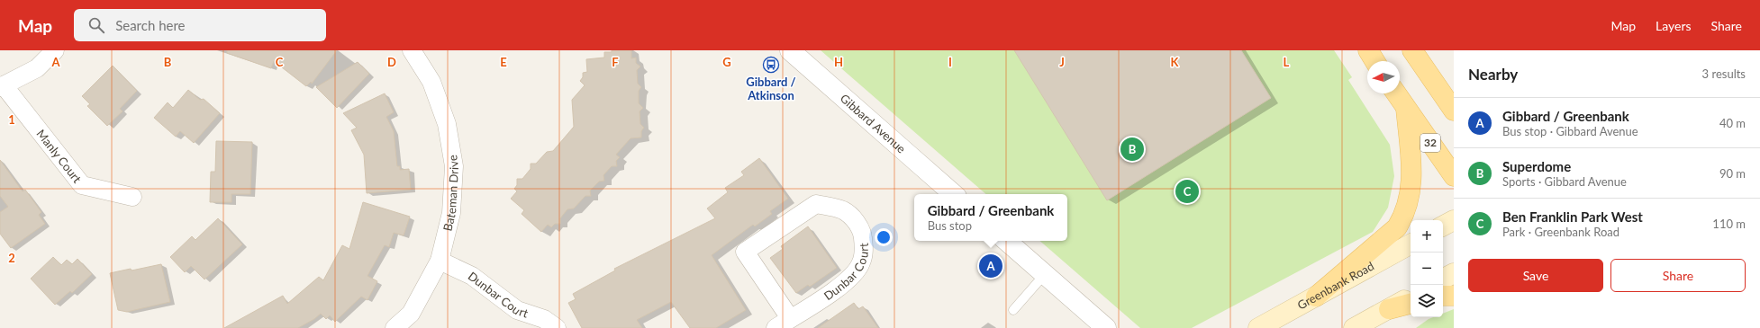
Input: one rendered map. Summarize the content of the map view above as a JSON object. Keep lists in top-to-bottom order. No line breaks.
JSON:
{"streets":{"main road":["32","Greenbank Road"],"street":["Gibbard Avenue","Manly Court","Bateman Drive","Dunbar Court"]},"crossings":[["Bateman Drive","Dunbar Court"]],"places":{"bus stop":["Gibbard / Atkinson"]},"north":"left","page":{"header":"Map","search":"Search here","nav":["Map","Layers","Share"],"heading":["Nearby","3 results"],"list":[{"mark":"A","name":"Gibbard / Greenbank","note":"Bus stop · Gibbard Avenue","value":"40 m"},{"mark":"B","name":"Superdome","note":"Sports · Gibbard Avenue","value":"90 m"},{"mark":"C","name":"Ben Franklin Park West","note":"Park · Greenbank Road","value":"110 m"}],"pins":["B","C","A"],"popup":["Gibbard / Greenbank","Bus stop"],"map_buttons":["+","−"],"buttons":["Save","Share"]},"grid":{"columns":["A","B","C","D","E","F","G","H","I","J","K","L"],"rows":["1","2"]}}
